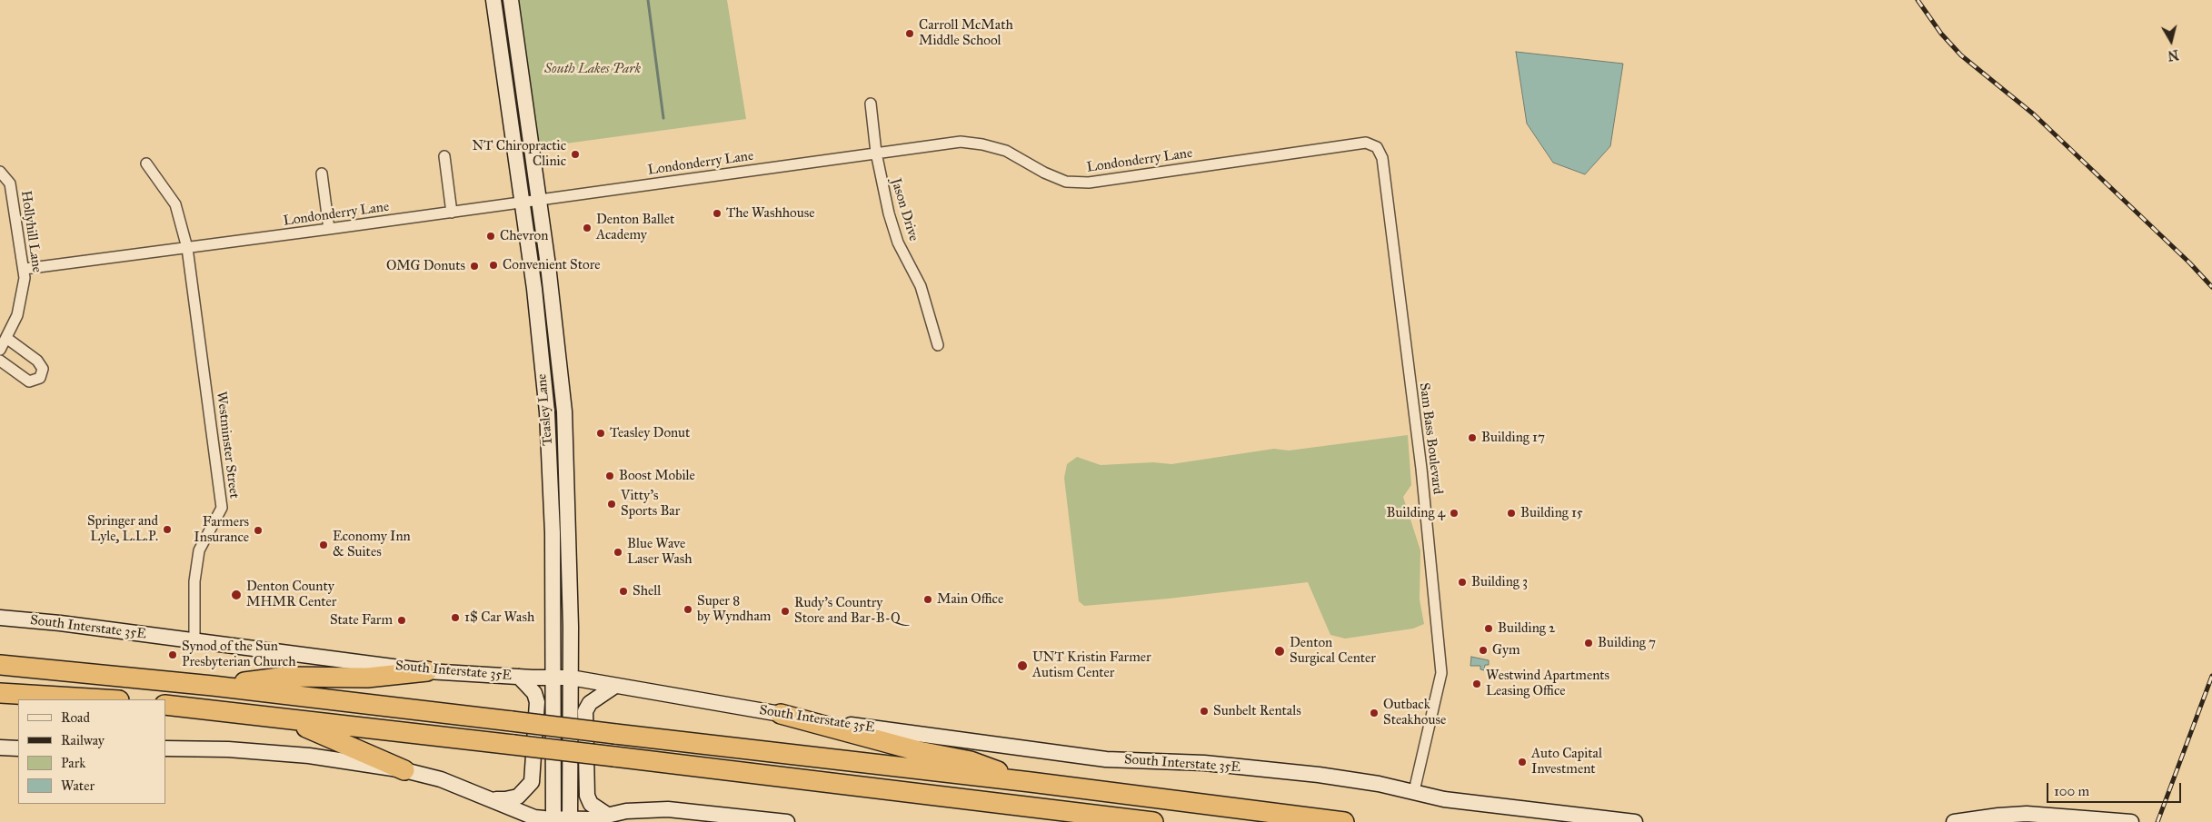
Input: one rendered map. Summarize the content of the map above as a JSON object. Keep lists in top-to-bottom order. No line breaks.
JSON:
{"streets":{"main road":["Teasley Lane","South Interstate 35E"],"street":["Londonderry Lane","Jason Drive","Hollyhill Lane","Sam Bass Boulevard","Westminster Street"]},"crossings":[["Londonderry Lane","Jason Drive"],["Londonderry Lane","Hollyhill Lane"],["Londonderry Lane","Teasley Lane"],["Londonderry Lane","Sam Bass Boulevard"],["Londonderry Lane","Westminster Street"],["Teasley Lane","South Interstate 35E"],["Sam Bass Boulevard","South Interstate 35E"],["Westminster Street","South Interstate 35E"]],"parks":["South Lakes Park"],"places":["Carroll McMath Middle School","NT Chiropractic Clinic","The Washhouse","Denton Ballet Academy","Chevron","Convenient Store","OMG Donuts","Teasley Donut","Building 17","Boost Mobile","Vitty's Sports Bar","Building 4","Building 15","Springer and Lyle, L.L.P.","Farmers Insurance","Economy Inn & Suites","Blue Wave Laser Wash","Building 3","Shell","Denton County MHMR Center","Main Office","Super 8 by Wyndham","Rudy's Country Store and Bar-B-Q","1$ Car Wash","State Farm","Building 2","Building 7","Gym","Denton Surgical Center","Synod of the Sun Presbyterian Church","UNT Kristin Farmer Autism Center","Westwind Apartments Leasing Office","Sunbelt Rentals","Outback Steakhouse","Auto Capital Investment"],"legend":["Road","Railway","Park","Water"],"scale_bar":"100 m","north":"bottom"}
